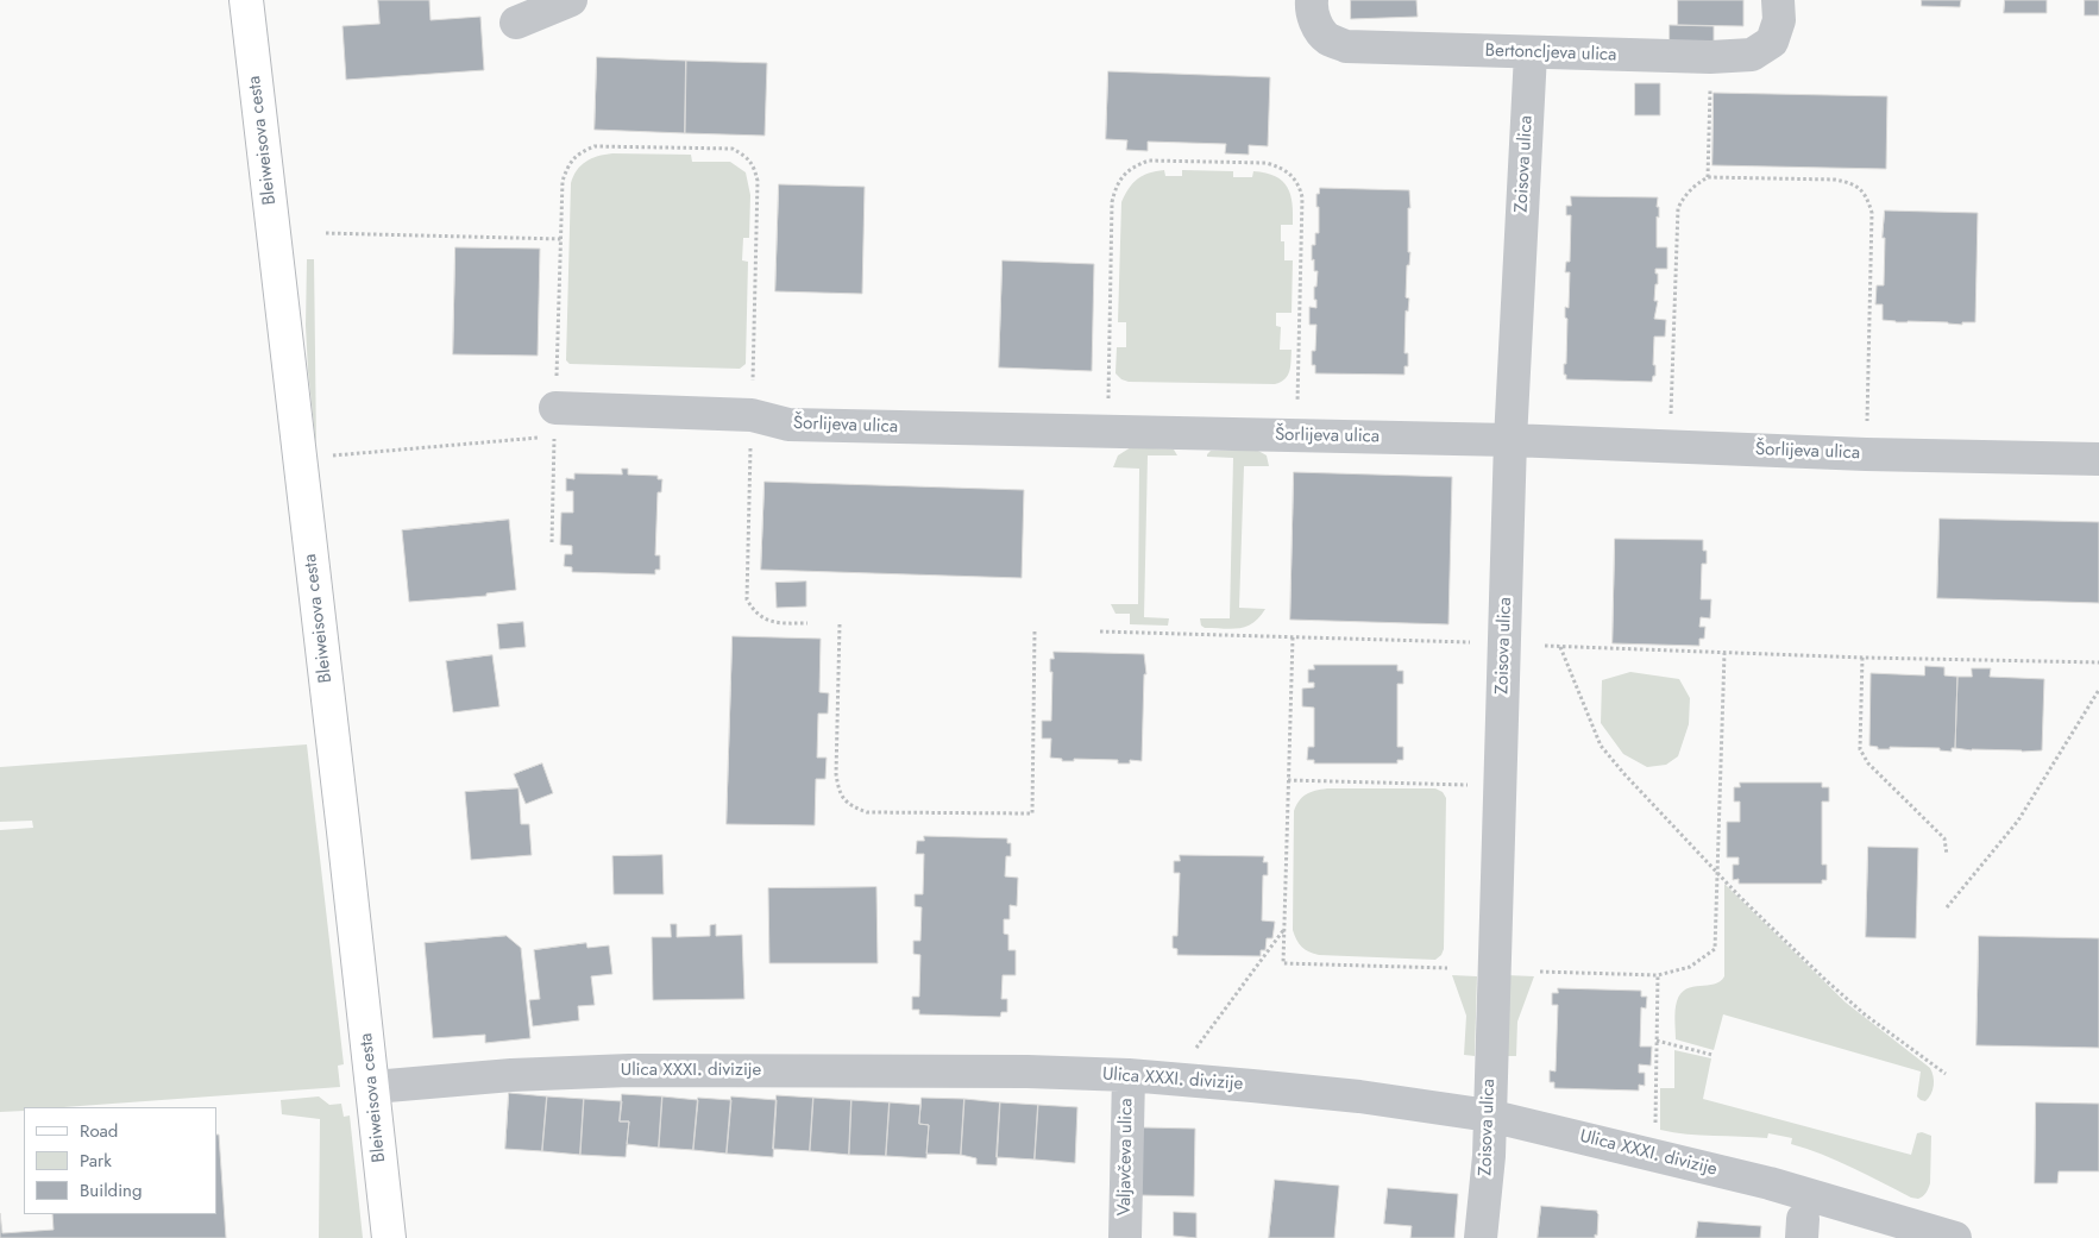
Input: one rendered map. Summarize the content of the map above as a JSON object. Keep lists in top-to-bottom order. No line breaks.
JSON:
{"streets":{"main road":["Bleiweisova cesta"],"street":["Bertoncljeva ulica","Zoisova ulica","Šorlijeva ulica","Ulica XXXI. divizije","Valjavčeva ulica"]},"crossings":[["Bertoncljeva ulica","Zoisova ulica"],["Bleiweisova cesta","Ulica XXXI. divizije"],["Zoisova ulica","Šorlijeva ulica"],["Zoisova ulica","Ulica XXXI. divizije"],["Ulica XXXI. divizije","Valjavčeva ulica"]],"legend":["Road","Park","Building"]}
